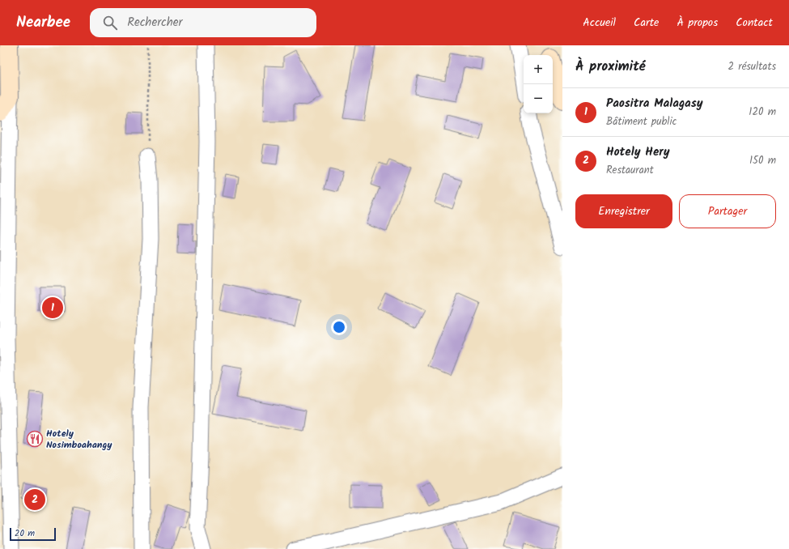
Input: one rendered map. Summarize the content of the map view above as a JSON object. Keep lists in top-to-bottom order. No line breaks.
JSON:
{"places":{"restaurant":["Hotely Nosimboahangy"]},"scale_bar":"20 m","page":{"header":"Nearbee","search":"Rechercher","nav":["Accueil","Carte","À propos","Contact"],"heading":["À proximité","2 résultats"],"map_buttons":["+","−"],"list":[{"mark":"1","name":"Paositra Malagasy","note":"Bâtiment public","value":"120 m"},{"mark":"2","name":"Hotely Hery","note":"Restaurant","value":"150 m"}],"buttons":["Enregistrer","Partager"],"pins":["1","2"],"scale":"20 m"}}
